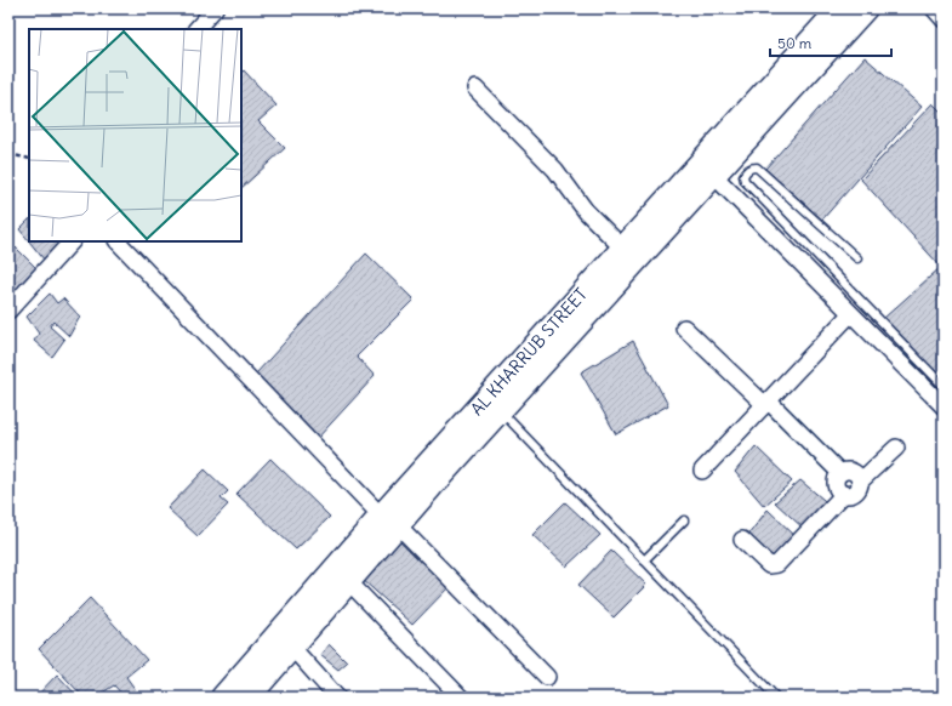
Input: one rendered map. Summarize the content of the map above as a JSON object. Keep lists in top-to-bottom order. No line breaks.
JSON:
{"streets":{"main road":["AL KHARRUB STREET"]},"scale_bar":"50 m"}
